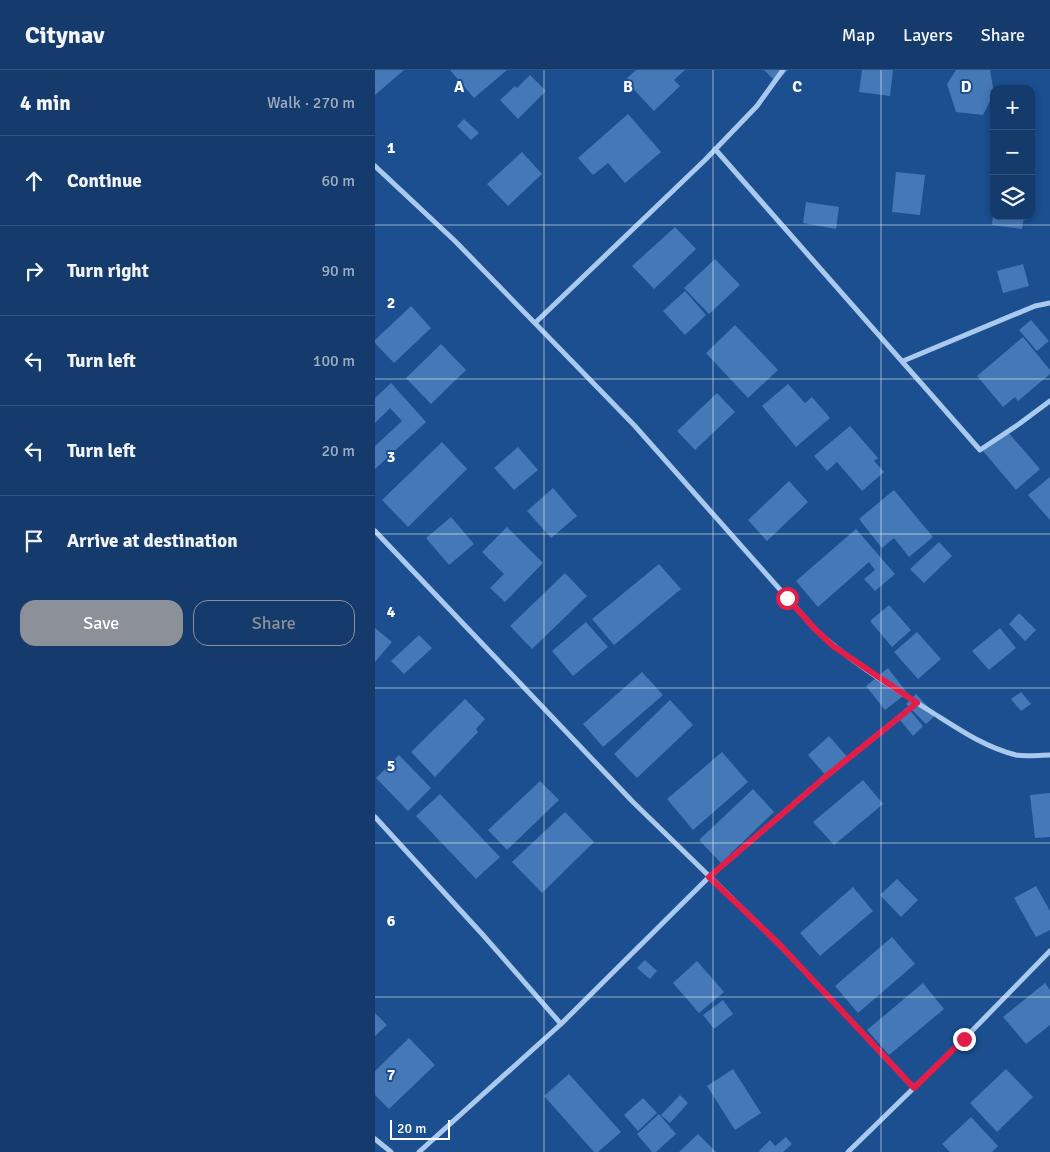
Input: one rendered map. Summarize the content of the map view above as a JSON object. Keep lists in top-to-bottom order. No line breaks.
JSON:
{"scale_bar":"20 m","page":{"header":"Citynav","nav":["Map","Layers","Share"],"heading":["4 min","Walk · 270 m"],"map_buttons":["+","−"],"list":[["Continue","60 m"],["Turn right","90 m"],["Turn left","100 m"],["Turn left","20 m"],"Arrive at destination"],"buttons":["Save","Share"],"scale":"20 m"},"grid":{"columns":["A","B","C","D"],"rows":["1","2","3","4","5","6","7"]}}
